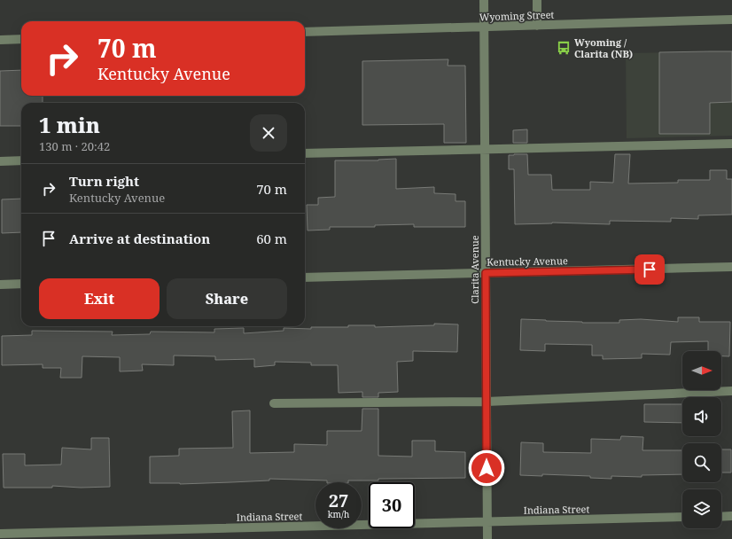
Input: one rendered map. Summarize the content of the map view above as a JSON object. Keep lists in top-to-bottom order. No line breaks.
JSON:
{"streets":{"street":["Wyoming Street","Kentucky Avenue","Clarita Avenue","Indiana Street"]},"crossings":[["Wyoming Street","Clarita Avenue"],["Kentucky Avenue","Clarita Avenue"],["Clarita Avenue","Indiana Street"]],"places":{"bus stop":["Wyoming / Clarita (NB)"]},"north":"right","page":{"turn":["70 m","Kentucky Avenue"],"heading":["1 min","130 m · 20:42"],"list":[{"name":"Turn right","note":"Kentucky Avenue","value":"70 m"},{"name":"Arrive at destination","value":"60 m"}],"buttons":["Exit","Share"],"speed":"27 km/h","limit":"30"}}
